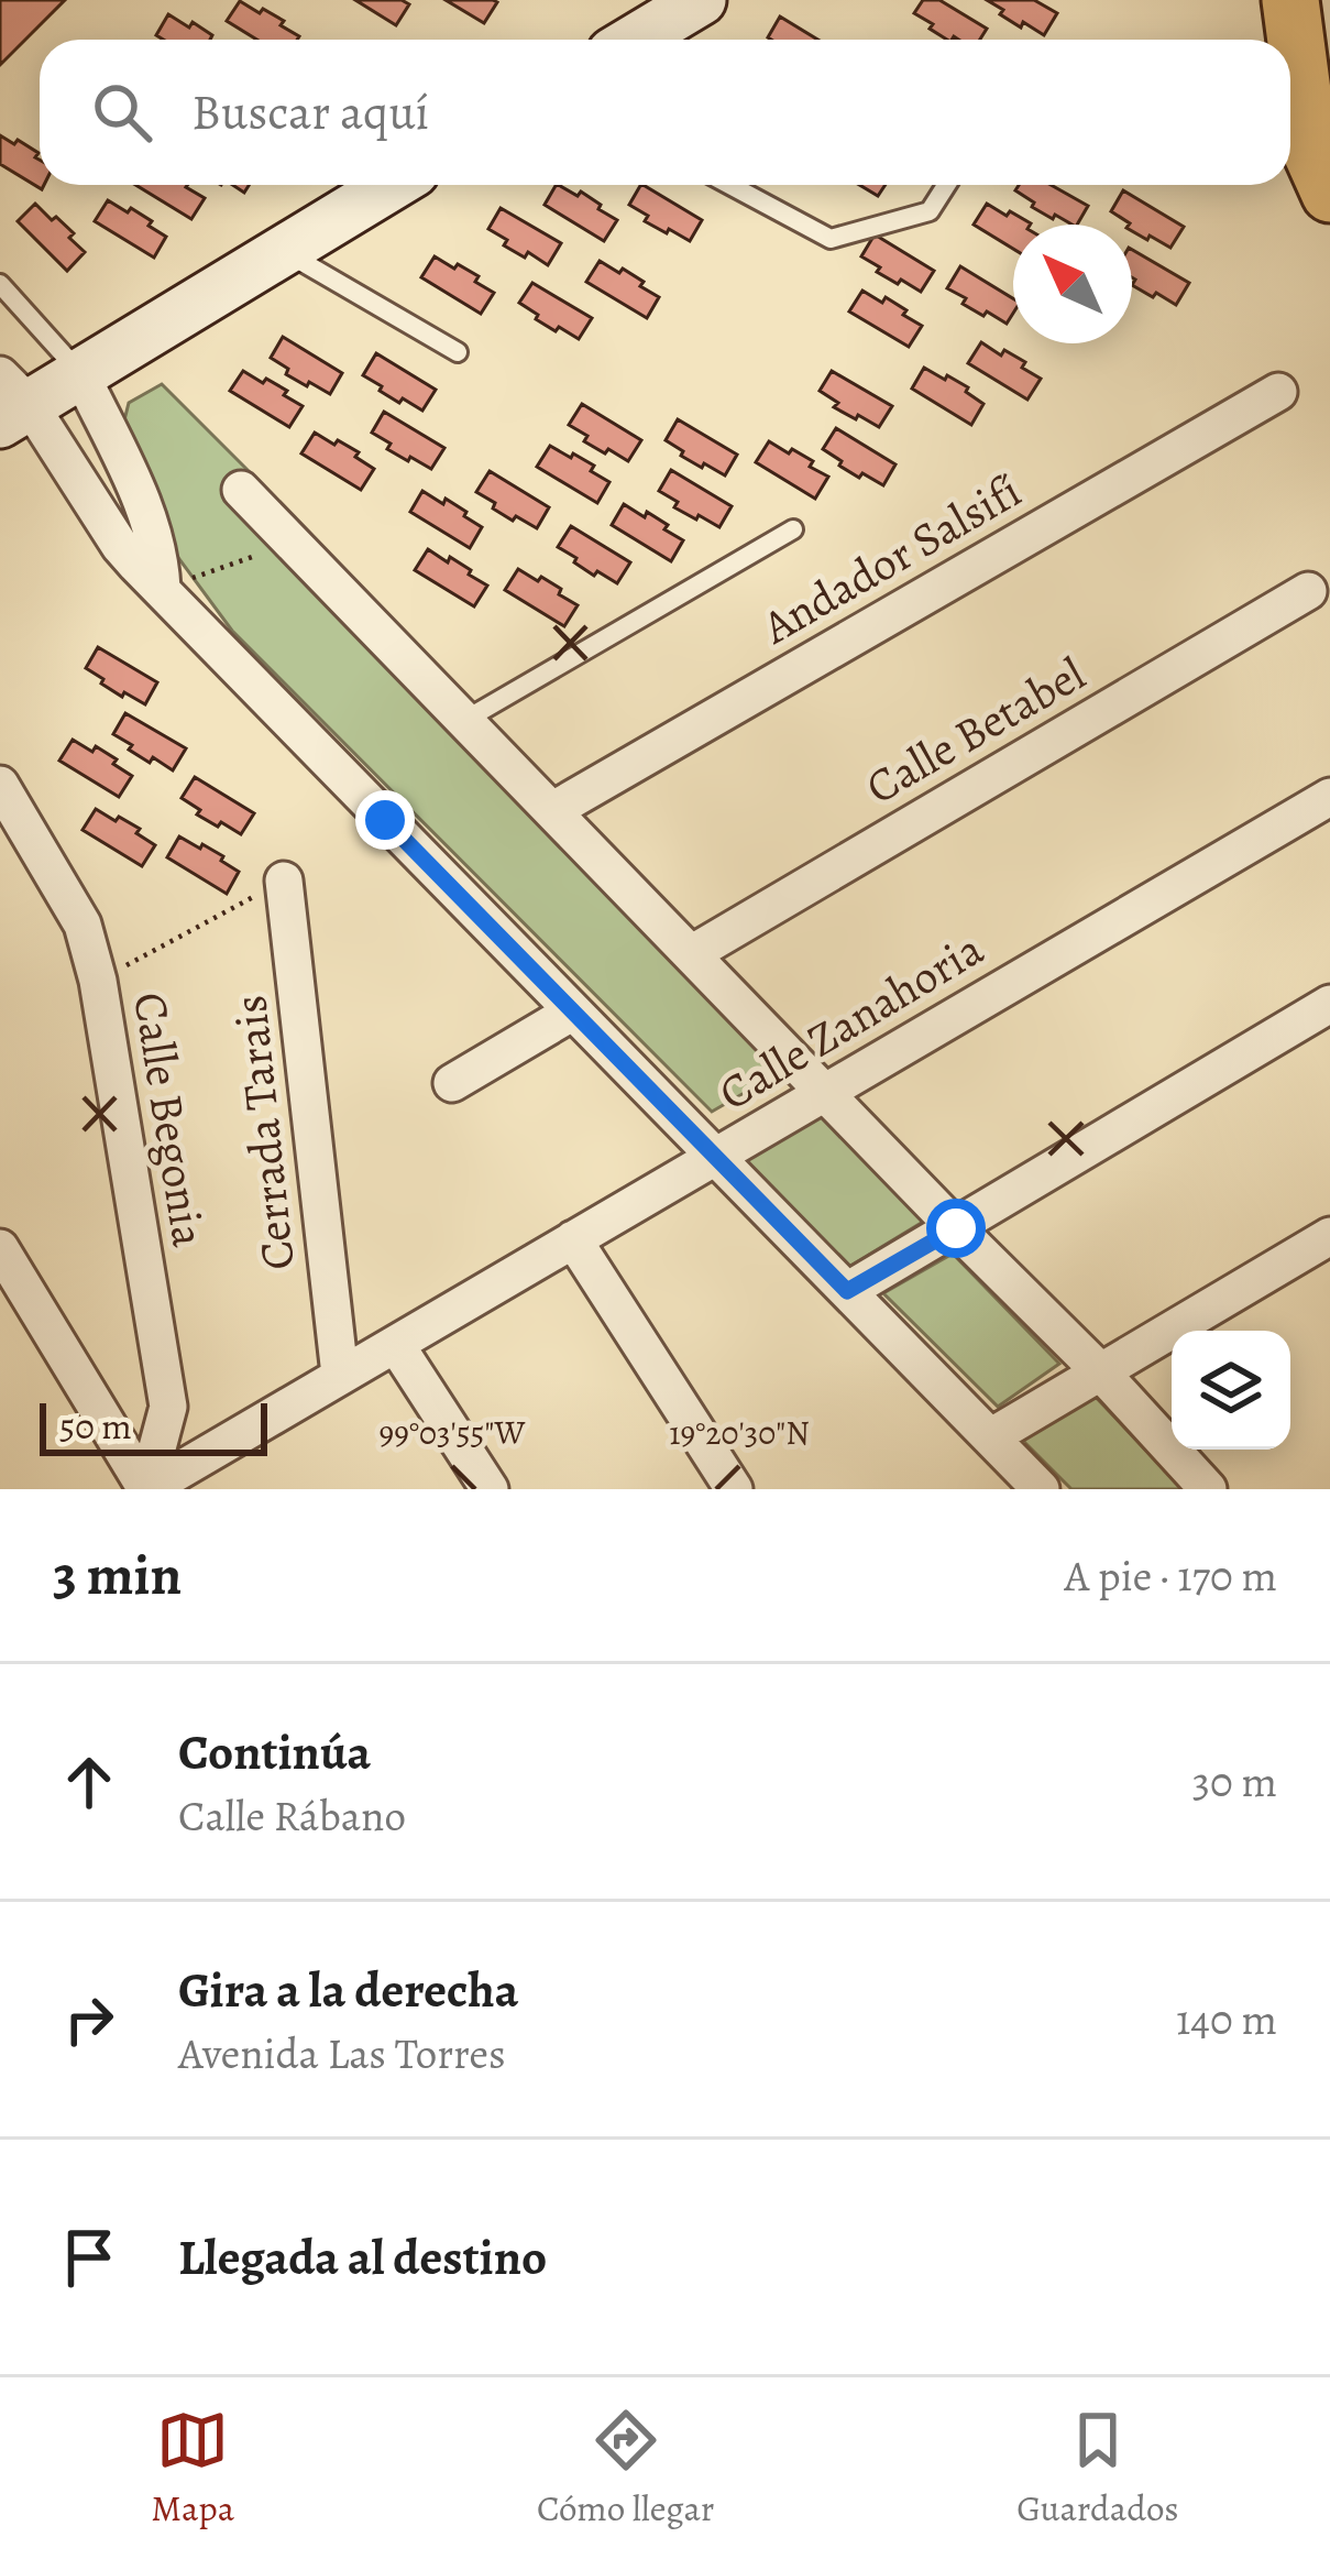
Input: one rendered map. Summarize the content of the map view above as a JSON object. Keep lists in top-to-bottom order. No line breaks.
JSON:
{"streets":{"street":["Andador Salsifí","Calle Betabel","Calle Zanahoria","Calle Begonia","Cerrada Tarais"]},"crossings":[["Calle Zanahoria","Calle Begonia"],["Calle Zanahoria","Cerrada Tarais"]],"scale_bar":"50 m","north":"top left","page":{"search":"Buscar aquí","scale":"50 m","heading":["3 min","A pie · 170 m"],"list":[["Continúa","Calle Rábano","30 m"],["Gira a la derecha","Avenida Las Torres","140 m"],"Llegada al destino"],"nav":["Mapa","Cómo llegar","Guardados"]},"coordinates":["99°03'55\"W","19°20'30\"N"]}
